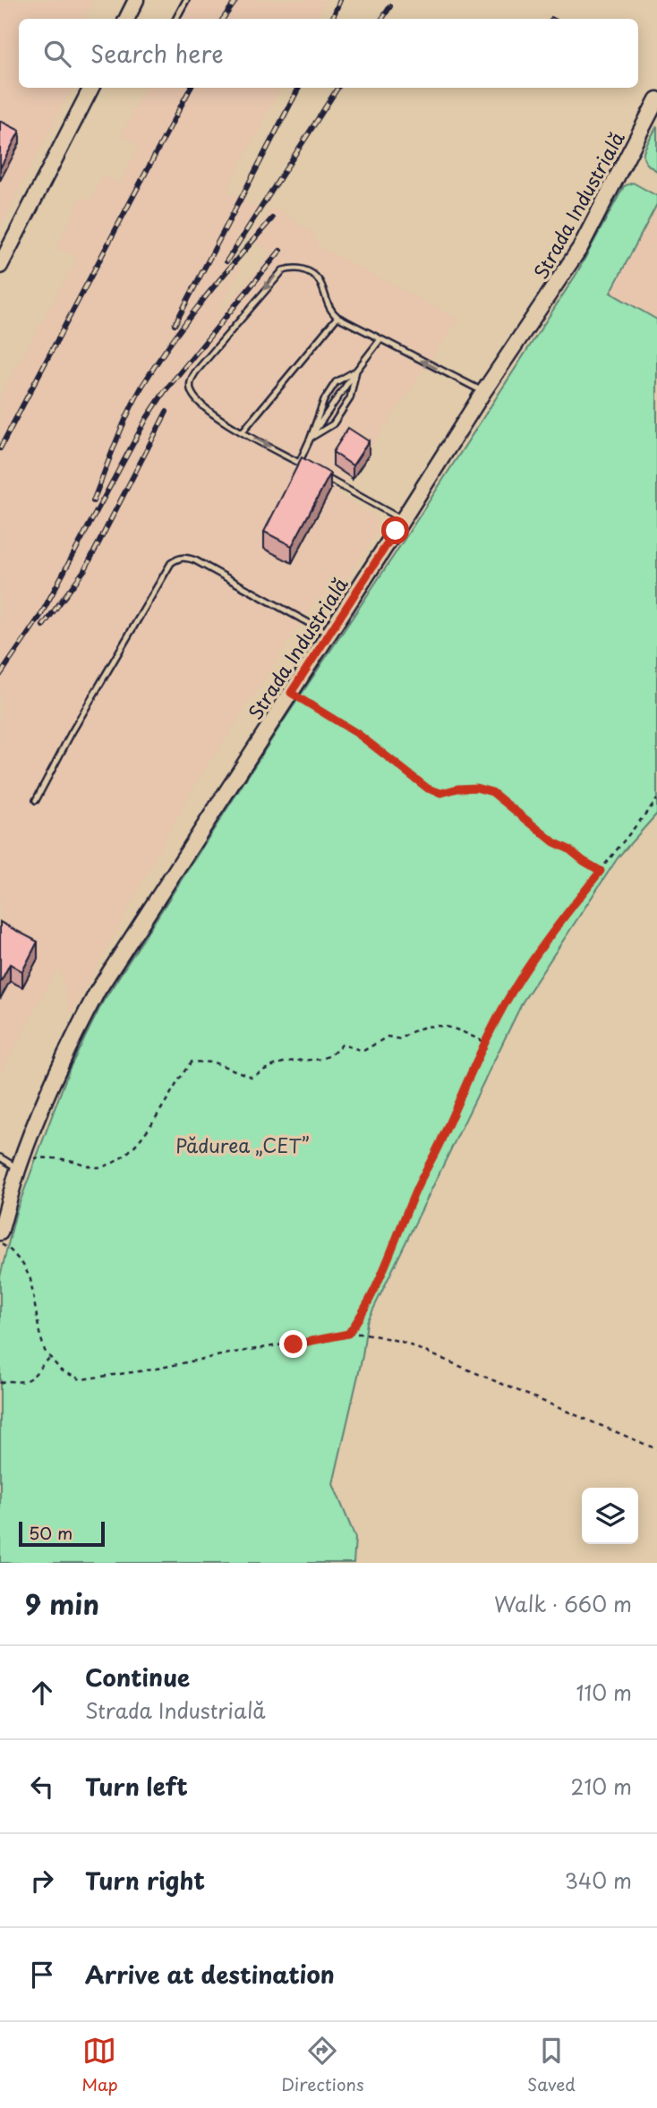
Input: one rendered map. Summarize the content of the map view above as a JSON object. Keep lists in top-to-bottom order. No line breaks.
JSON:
{"streets":{"street":["Strada Industrială"]},"parks":["Pădurea „CET”"],"scale_bar":"50 m","page":{"search":"Search here","scale":"50 m","heading":["9 min","Walk · 660 m"],"list":[["Continue","Strada Industrială","110 m"],["Turn left","210 m"],["Turn right","340 m"],"Arrive at destination"],"nav":["Map","Directions","Saved"]}}
